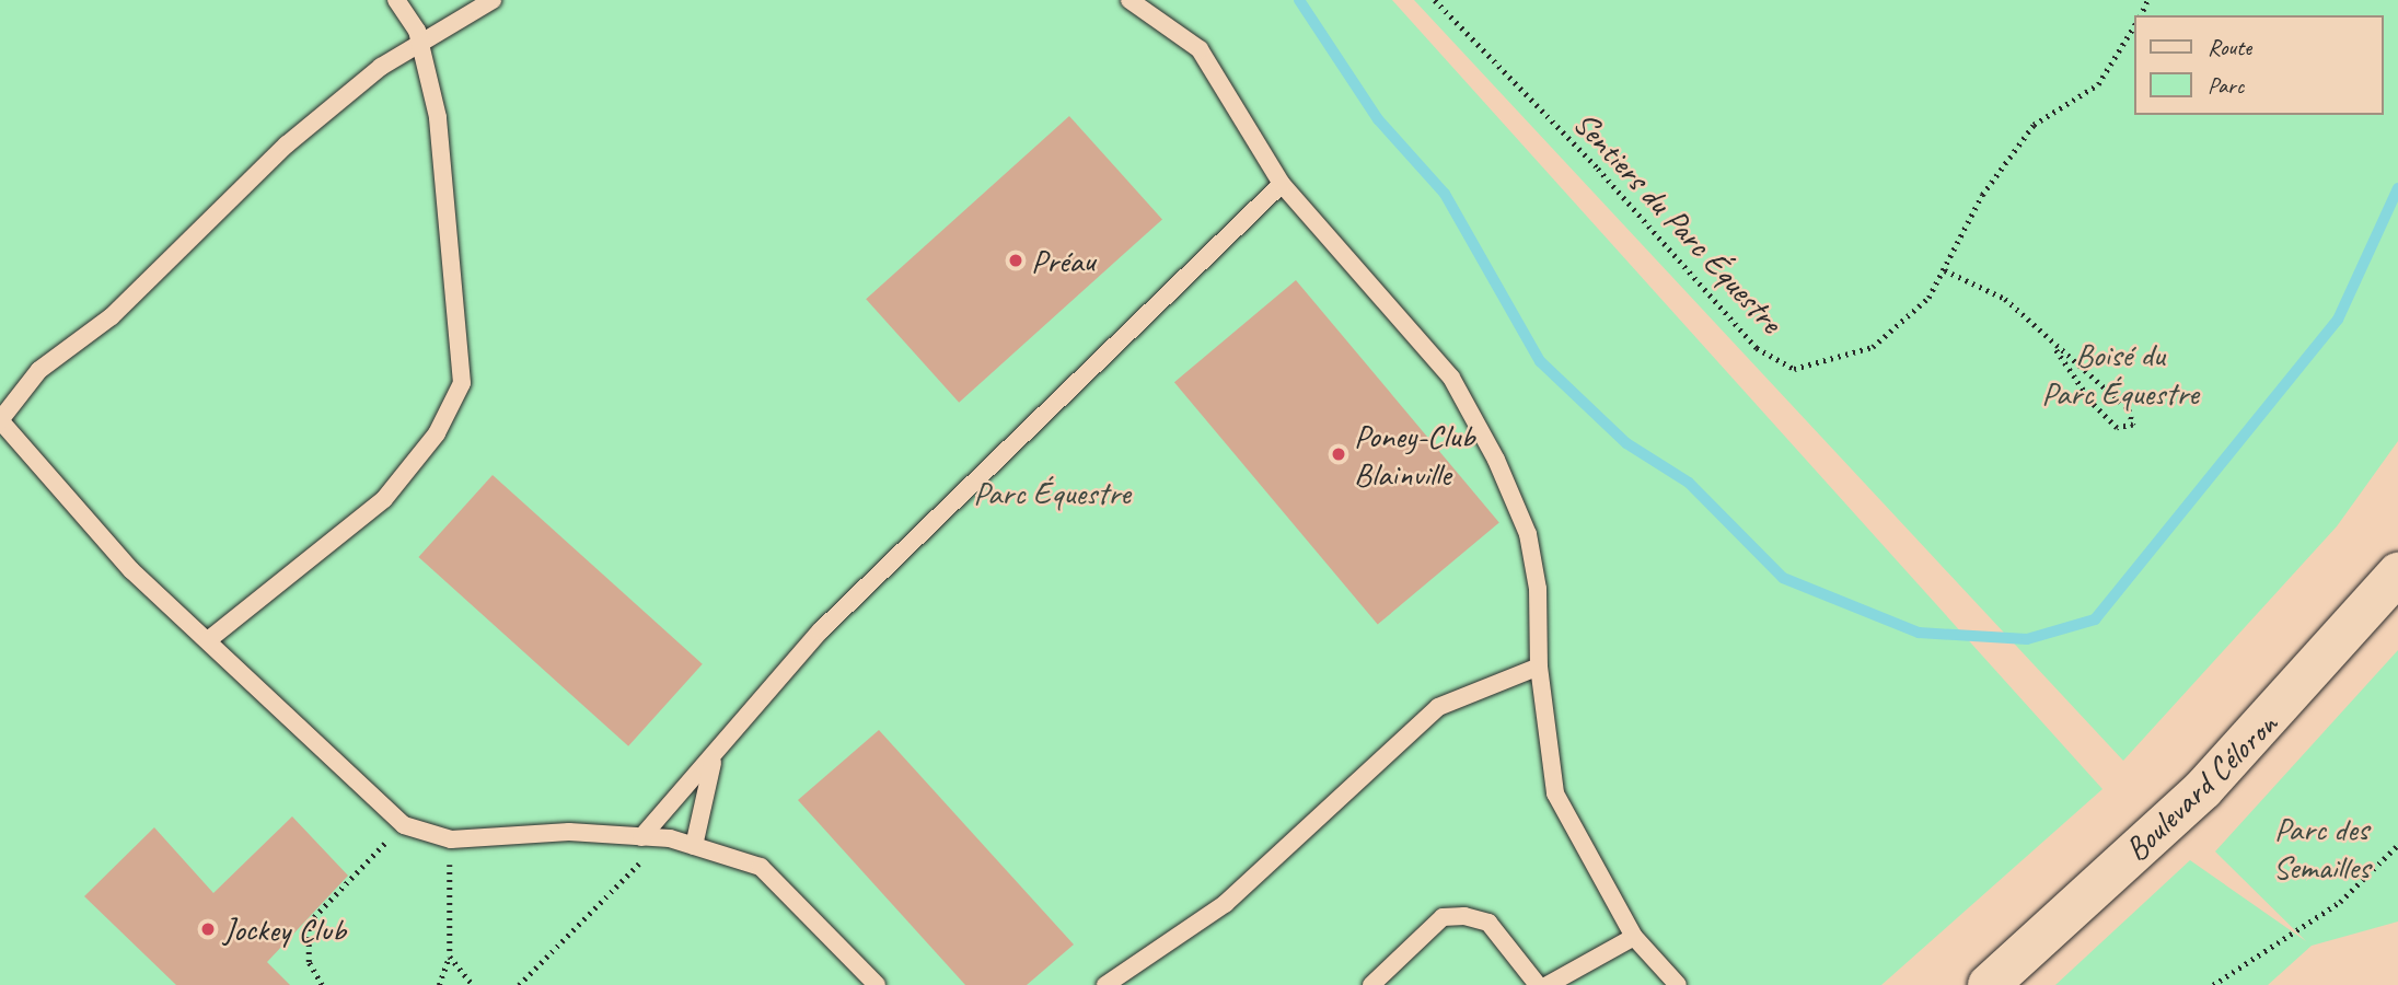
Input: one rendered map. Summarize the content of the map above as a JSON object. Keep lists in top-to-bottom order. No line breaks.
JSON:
{"streets":{"street":["Boulevard Céloron"],"path":["Sentiers du Parc Équestre"]},"parks":["Boisé du Parc Équestre","Parc Équestre","Parc des Semailles"],"places":["Préau","Poney-Club Blainville","Jockey Club"],"legend":["Route","Parc"]}
